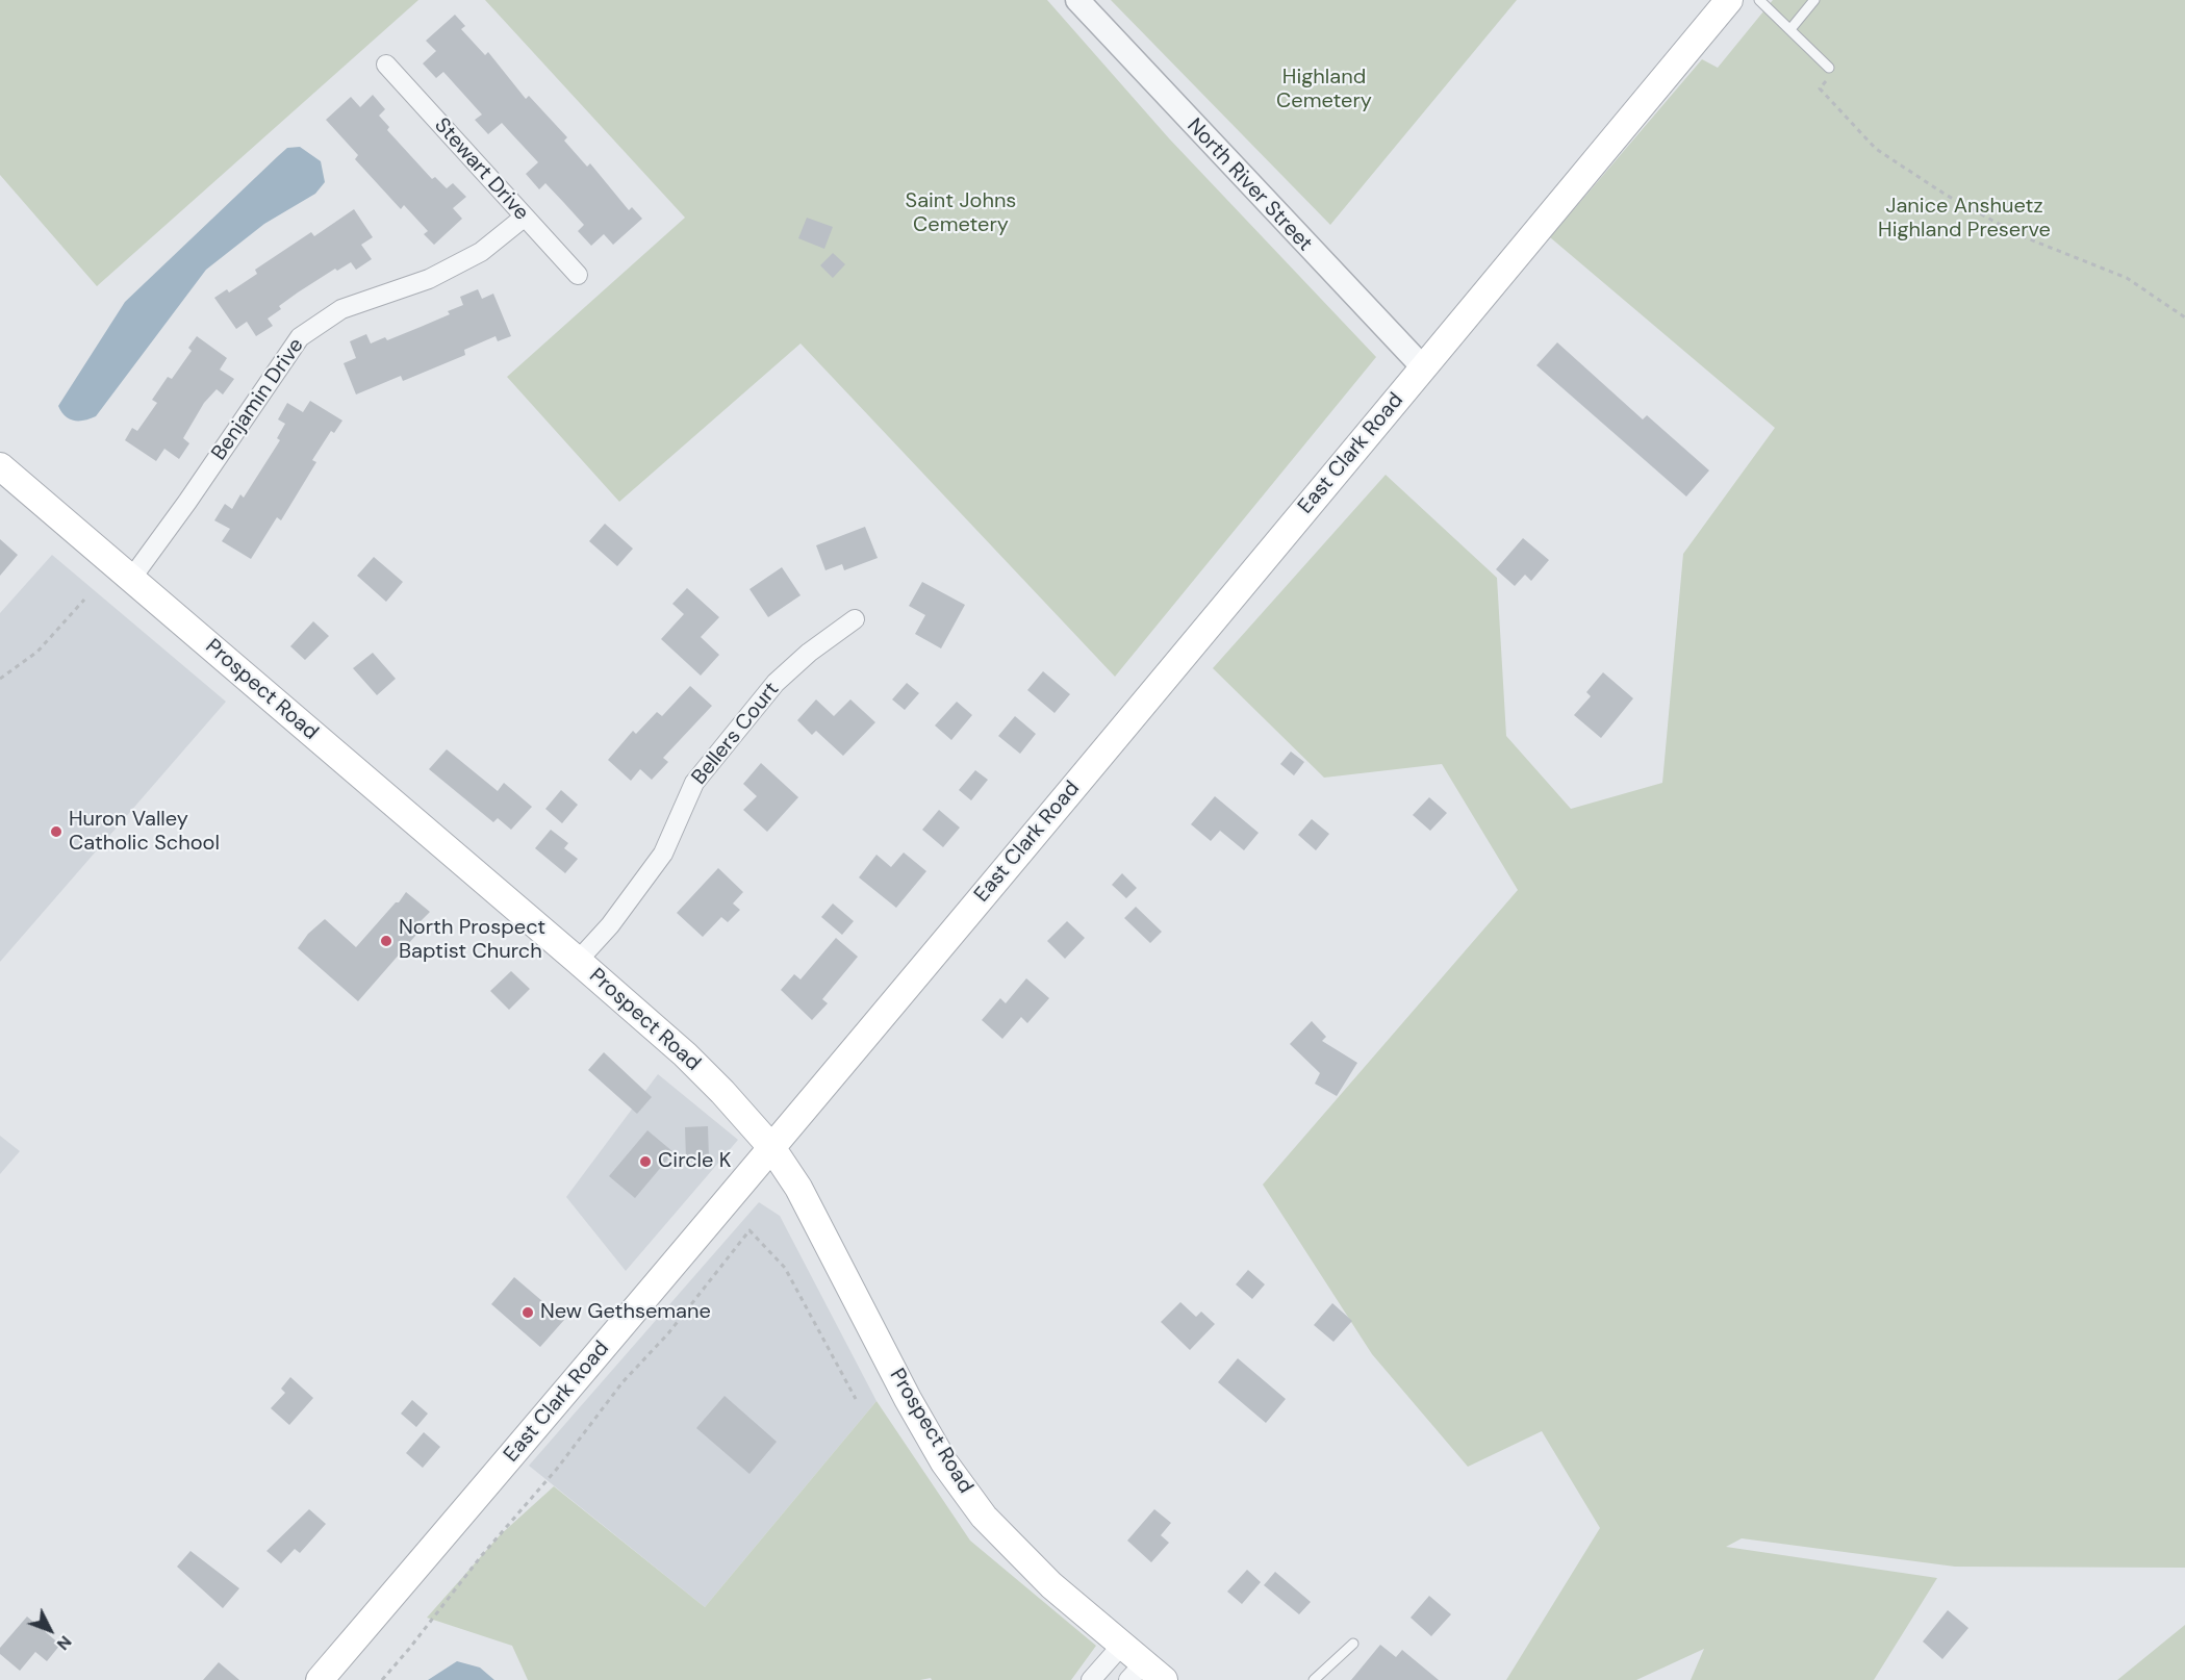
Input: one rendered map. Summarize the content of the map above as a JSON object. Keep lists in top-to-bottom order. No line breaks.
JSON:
{"streets":{"main road":["East Clark Road","Prospect Road"],"street":["Stewart Drive","North River Street","Benjamin Drive","Bellers Court"]},"crossings":[["Stewart Drive","Benjamin Drive"],["North River Street","East Clark Road"],["Benjamin Drive","Prospect Road"],["East Clark Road","Prospect Road"],["Prospect Road","Bellers Court"]],"parks":["Highland Cemetery","Saint Johns Cemetery","Janice Anshuetz Highland Preserve"],"places":["Huron Valley Catholic School","North Prospect Baptist Church","Circle K","New Gethsemane"],"north":"bottom right"}
